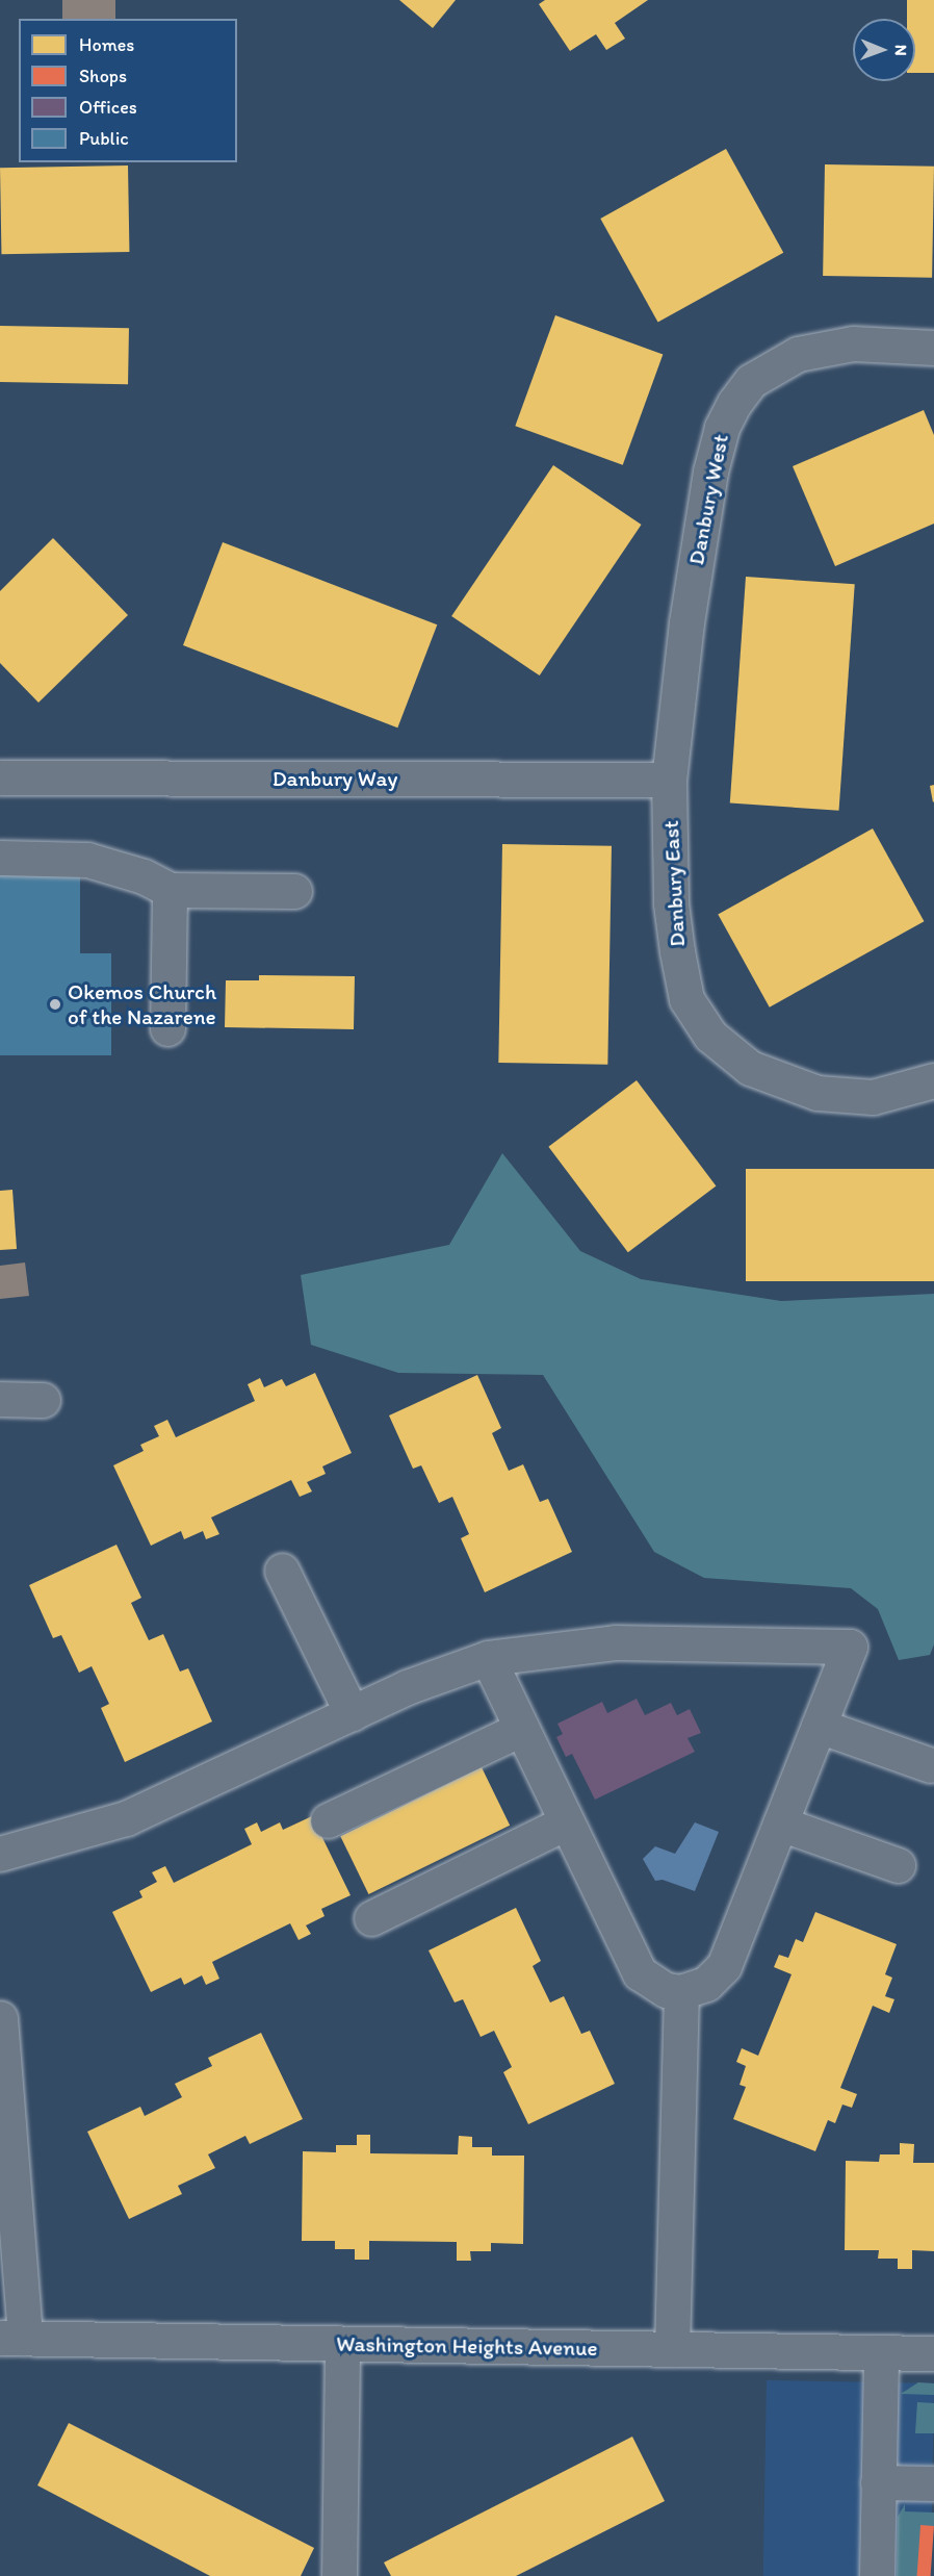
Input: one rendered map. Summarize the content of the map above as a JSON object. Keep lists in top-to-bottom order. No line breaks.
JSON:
{"streets":{"street":["Danbury West","Danbury Way","Danbury East","Washington Heights Avenue"]},"crossings":[["Danbury West","Danbury Way"],["Danbury West","Danbury East"],["Danbury Way","Danbury East"]],"places":["Okemos Church of the Nazarene"],"legend":["Homes","Shops","Offices","Public"],"north":"right"}
